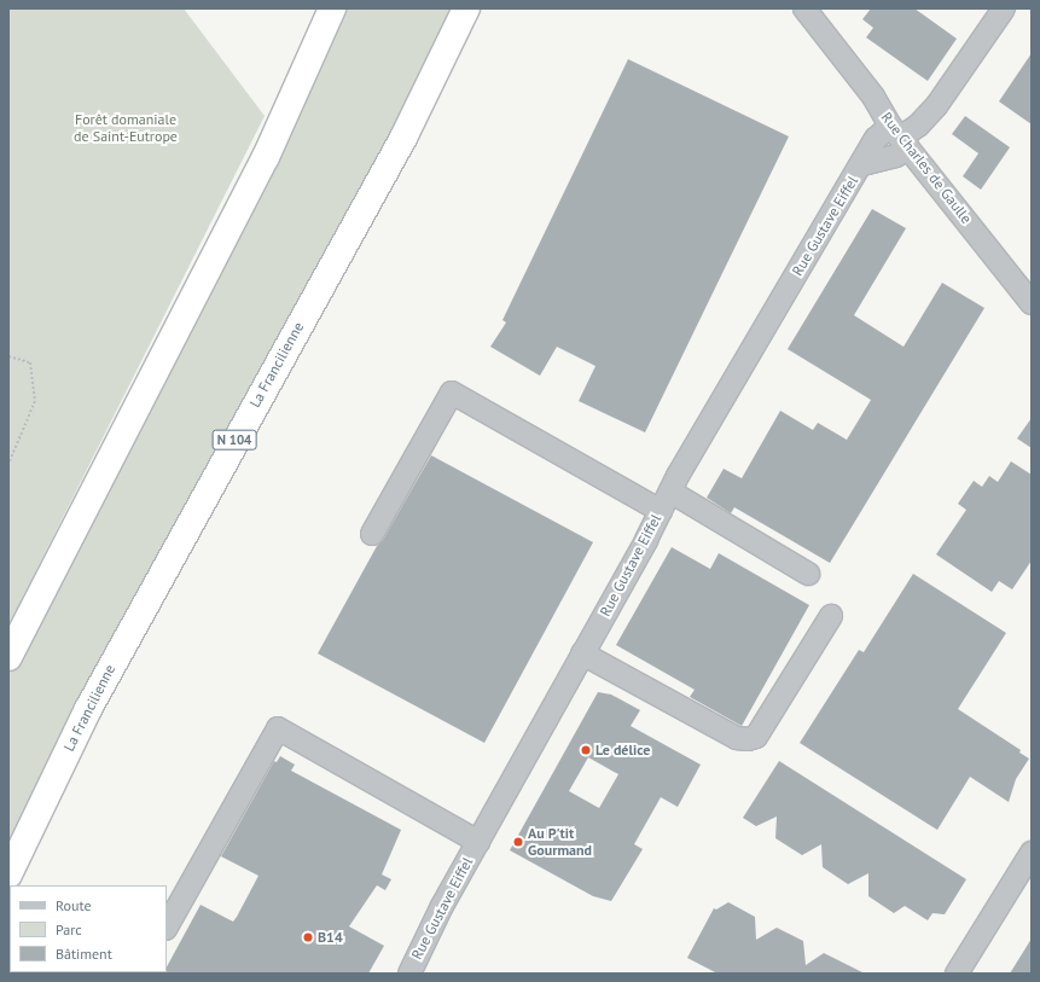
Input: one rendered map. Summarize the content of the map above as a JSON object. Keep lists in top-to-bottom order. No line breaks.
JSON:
{"streets":{"highway":["La Francilienne","N 104"],"street":["Rue Charles de Gaulle","Rue Gustave Eiffel"]},"crossings":[["Rue Charles de Gaulle","Rue Gustave Eiffel"]],"parks":["Forêt domaniale de Saint-Eutrope"],"places":["Le délice","Au P'tit Gourmand","B14"],"legend":["Route","Parc","Bâtiment"]}
